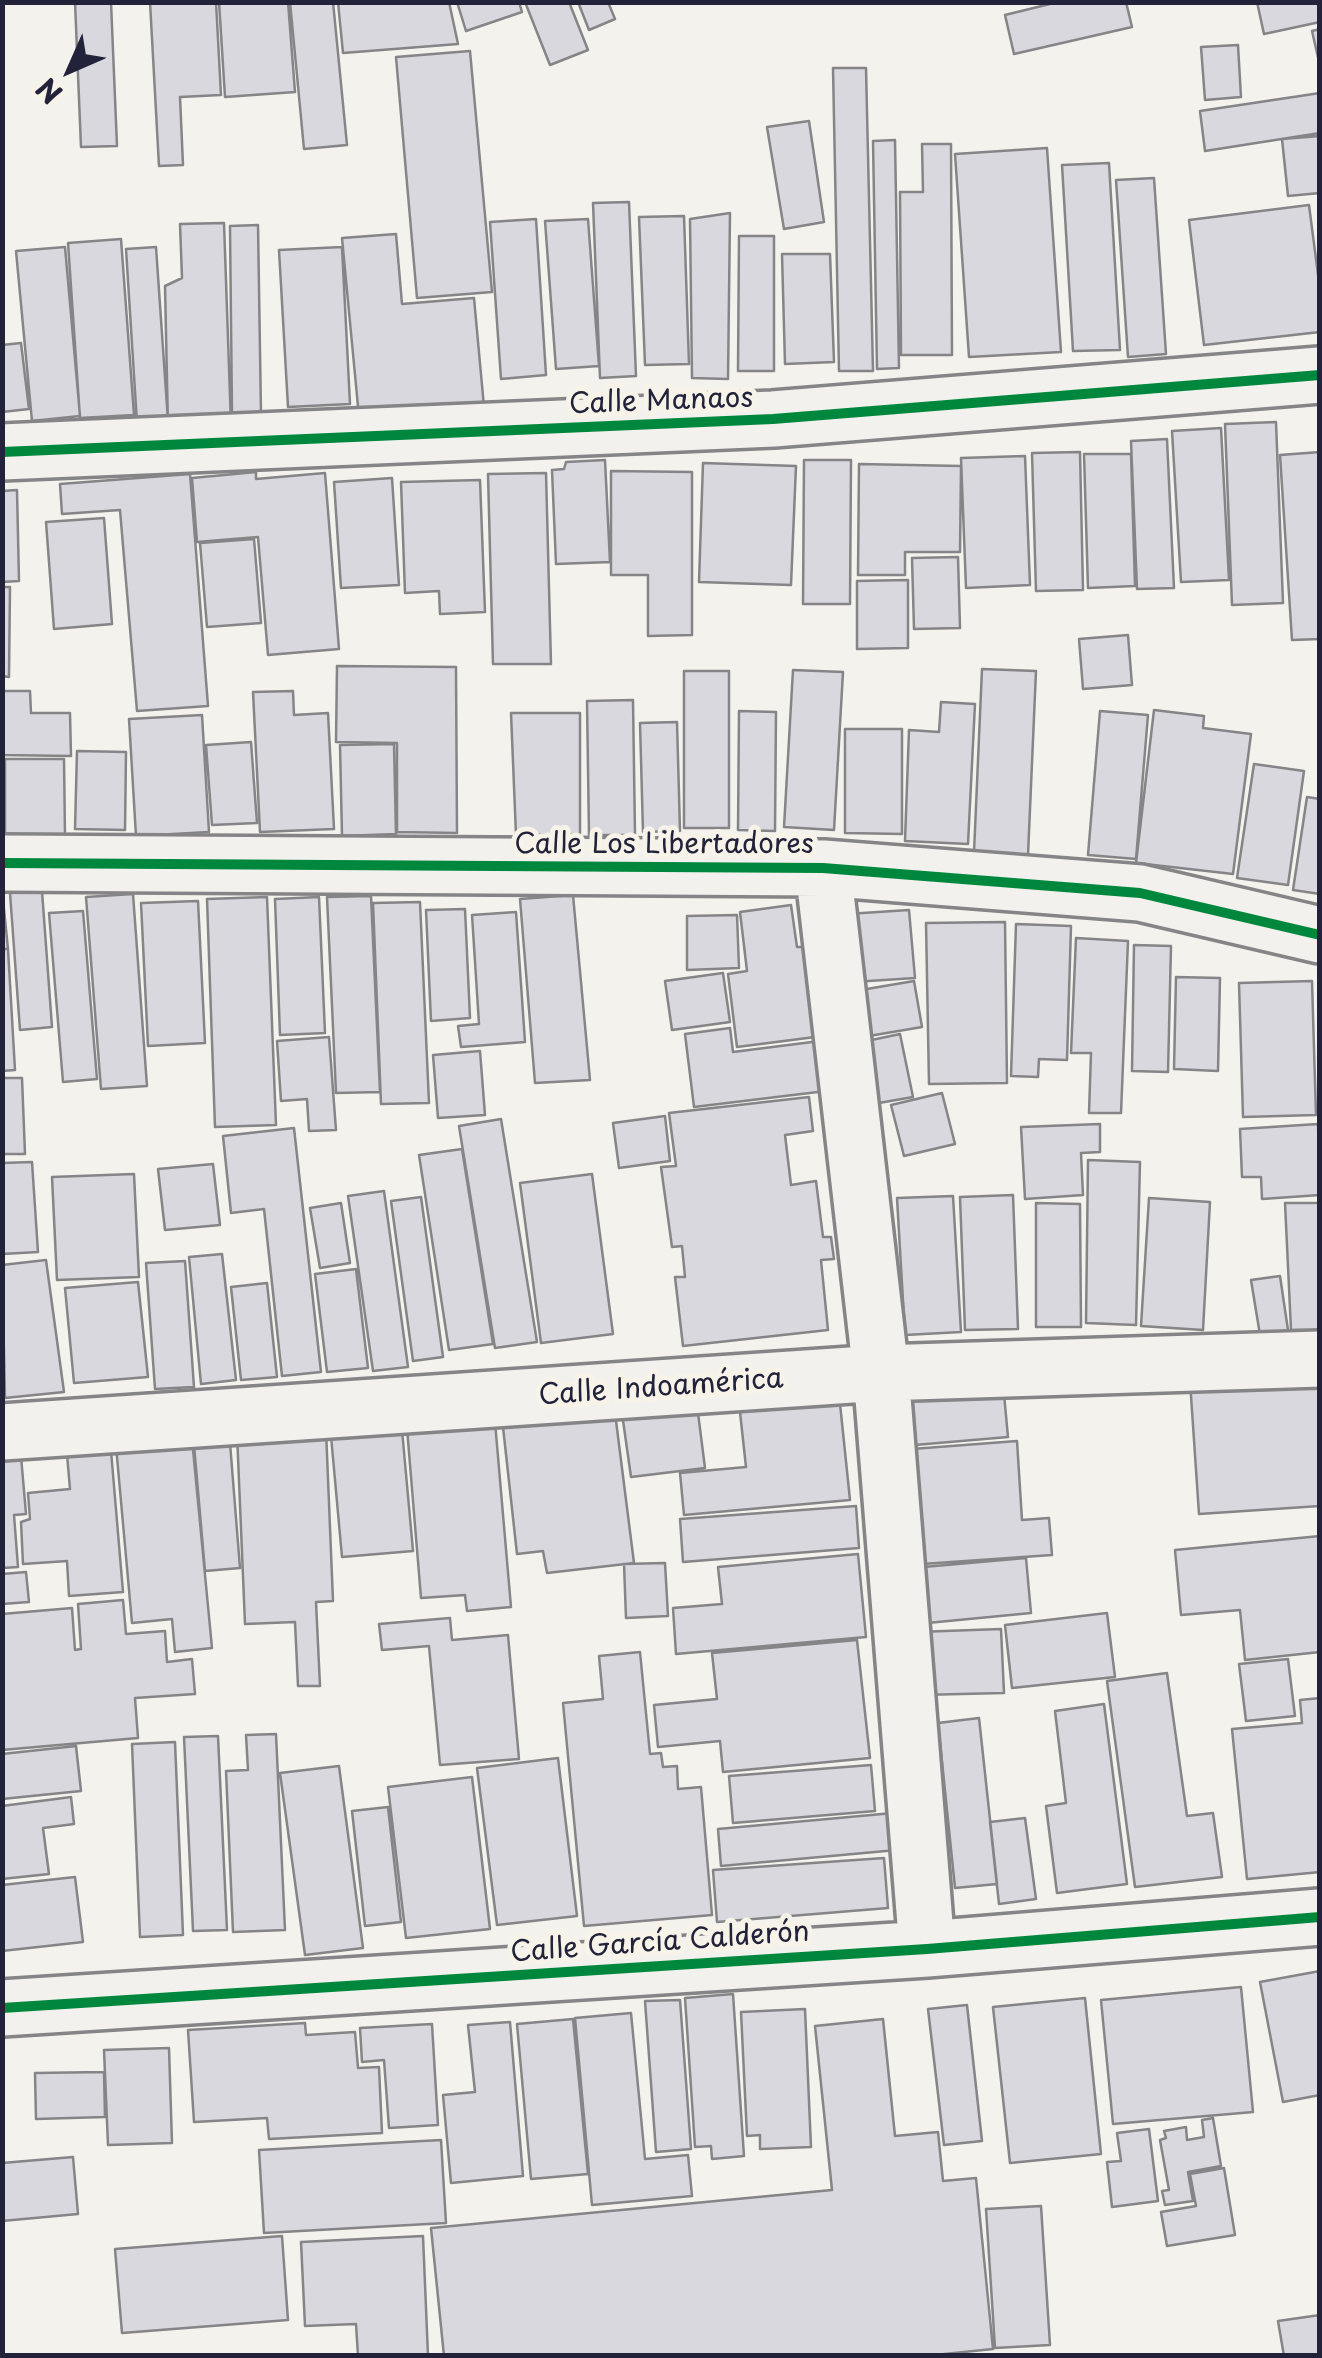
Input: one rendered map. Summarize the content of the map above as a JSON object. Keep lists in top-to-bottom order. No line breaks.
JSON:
{"streets":{"street":["Calle Manaos","Calle Los Libertadores","Calle Indoamérica","Calle García Calderón"]},"north":"bottom left"}
